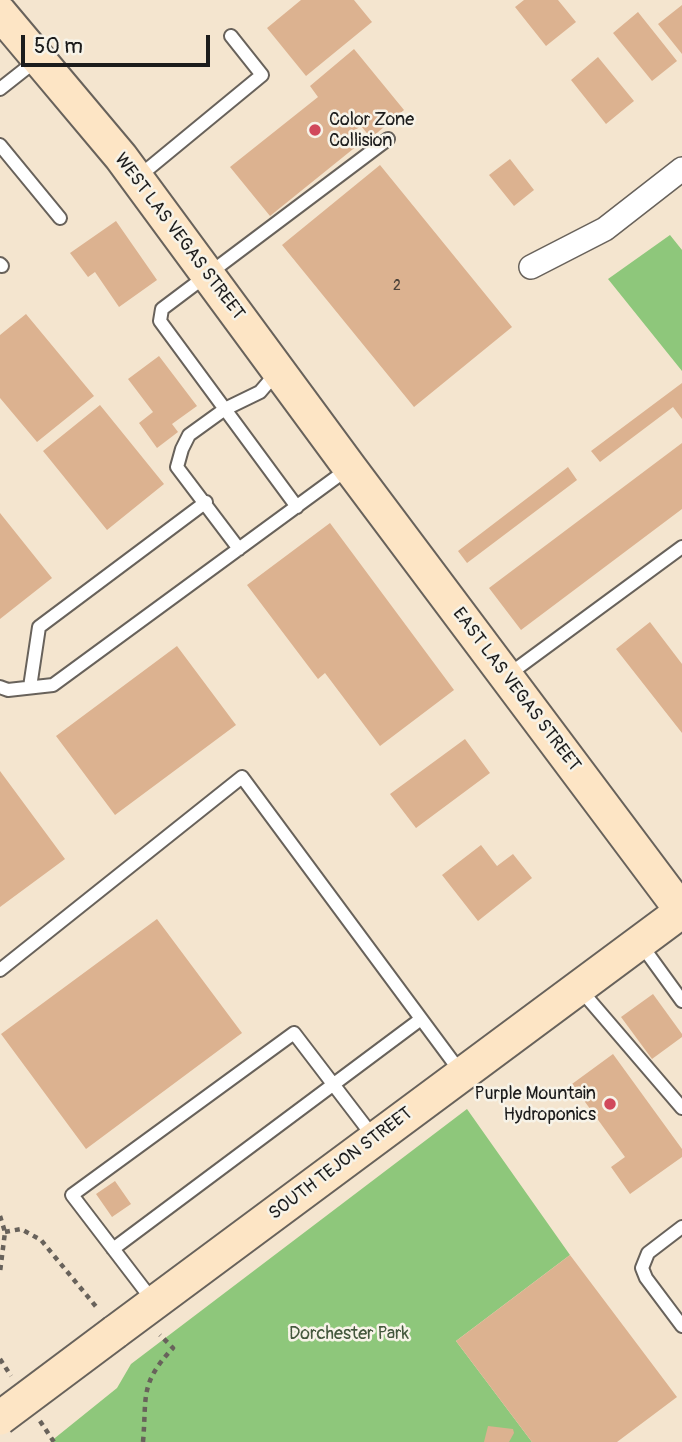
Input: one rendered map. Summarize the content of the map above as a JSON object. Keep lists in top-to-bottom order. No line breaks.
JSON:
{"streets":{"street":["WEST LAS VEGAS STREET","EAST LAS VEGAS STREET","SOUTH TEJON STREET"]},"crossings":[["WEST LAS VEGAS STREET","EAST LAS VEGAS STREET"],["EAST LAS VEGAS STREET","SOUTH TEJON STREET"]],"parks":["Dorchester Park"],"places":["Color Zone Collision","Purple Mountain Hydroponics"],"house_numbers":["2"],"scale_bar":"50 m"}
